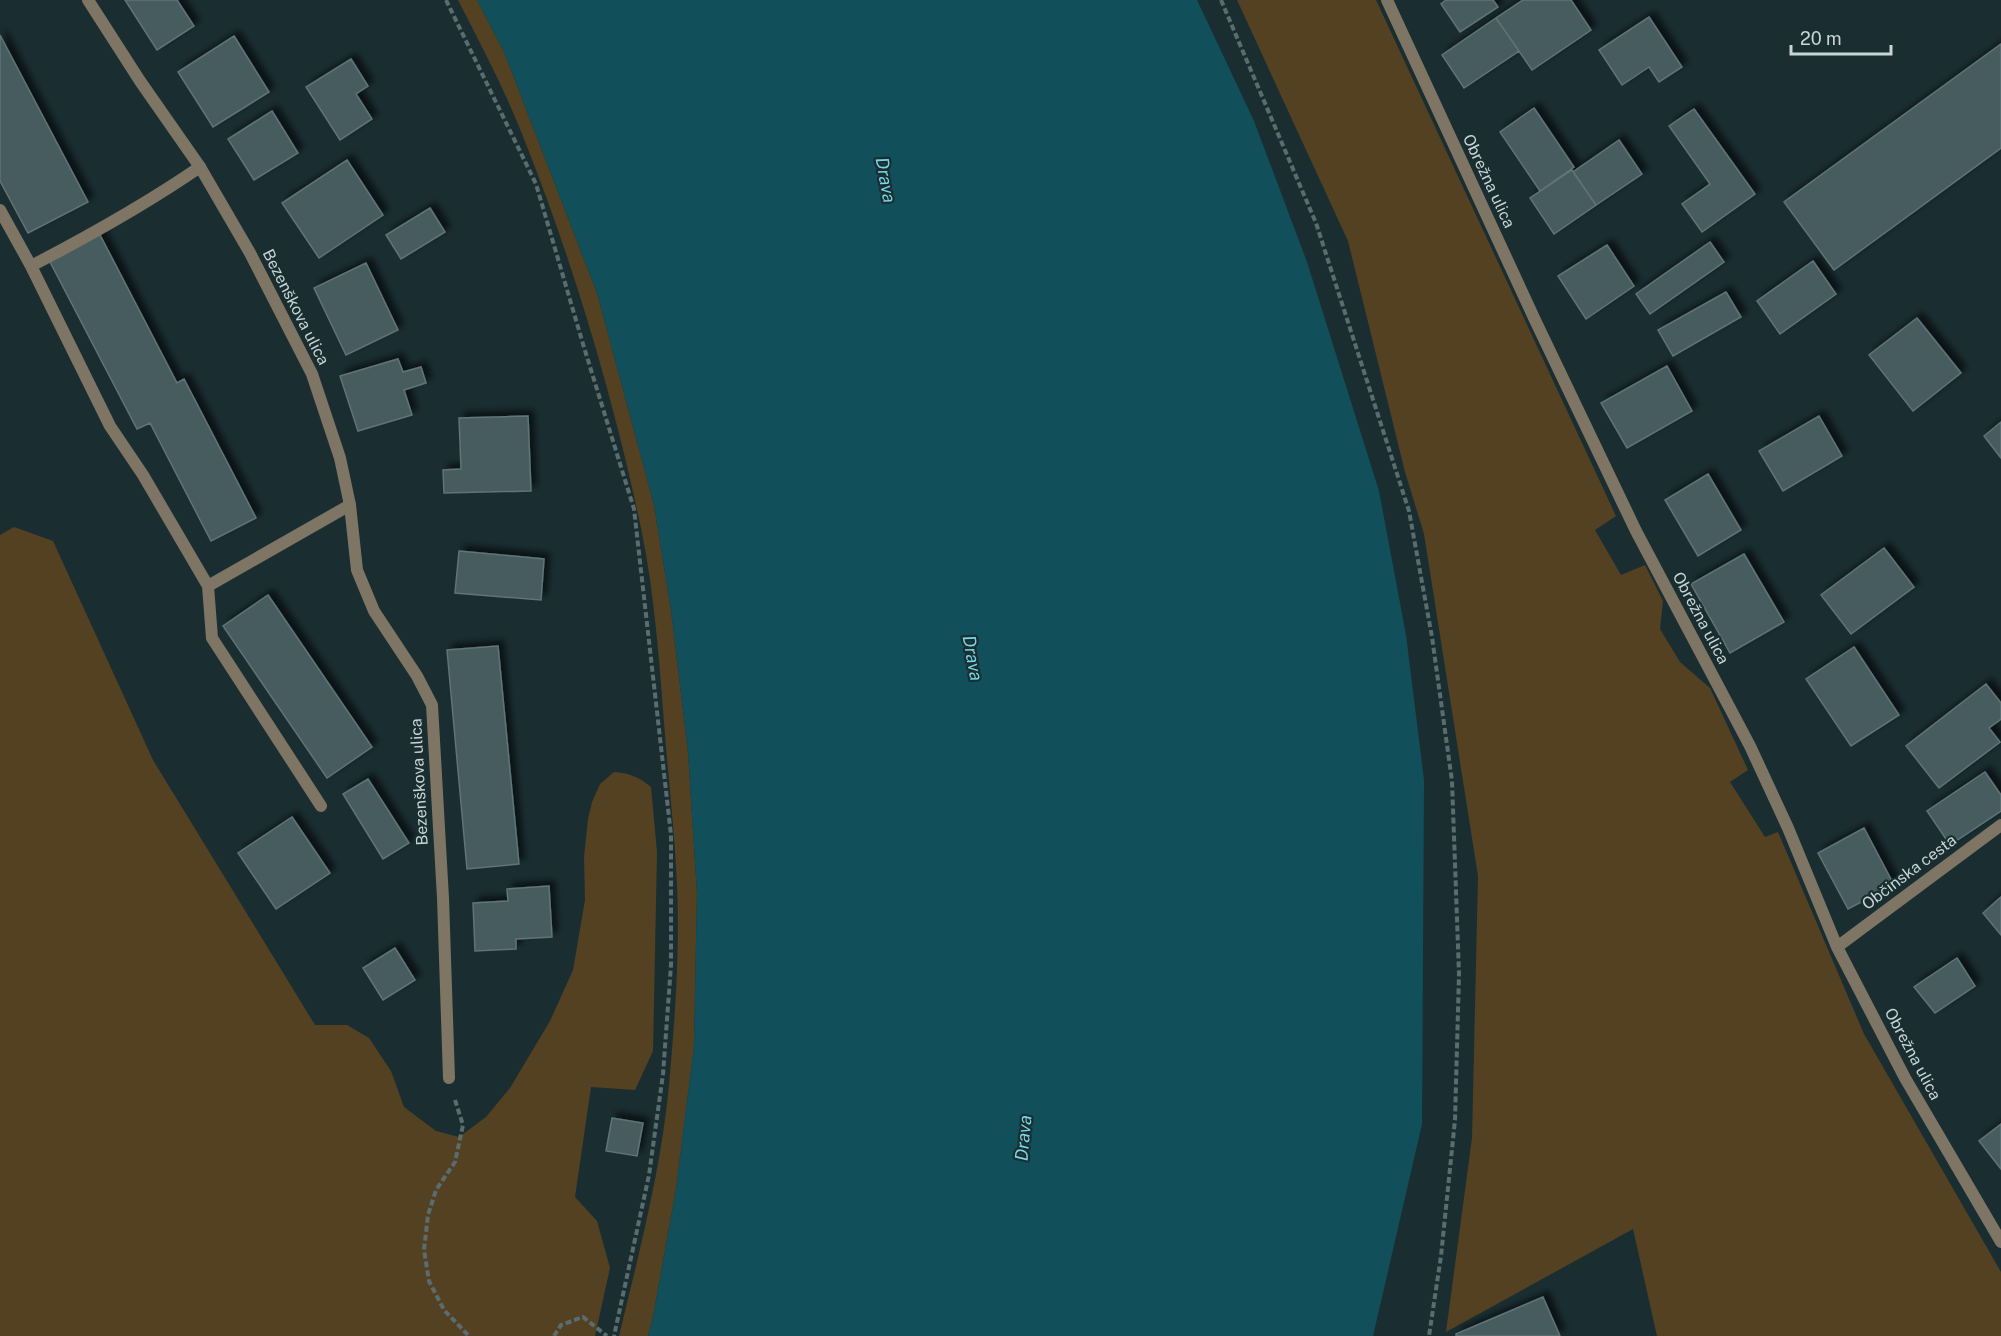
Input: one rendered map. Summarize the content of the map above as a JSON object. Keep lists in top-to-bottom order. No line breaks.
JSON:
{"streets":{"street":["Obrežna ulica","Bezenškova ulica","Občinska cesta"]},"crossings":[["Obrežna ulica","Občinska cesta"]],"water":["Drava"],"scale_bar":"20 m"}
